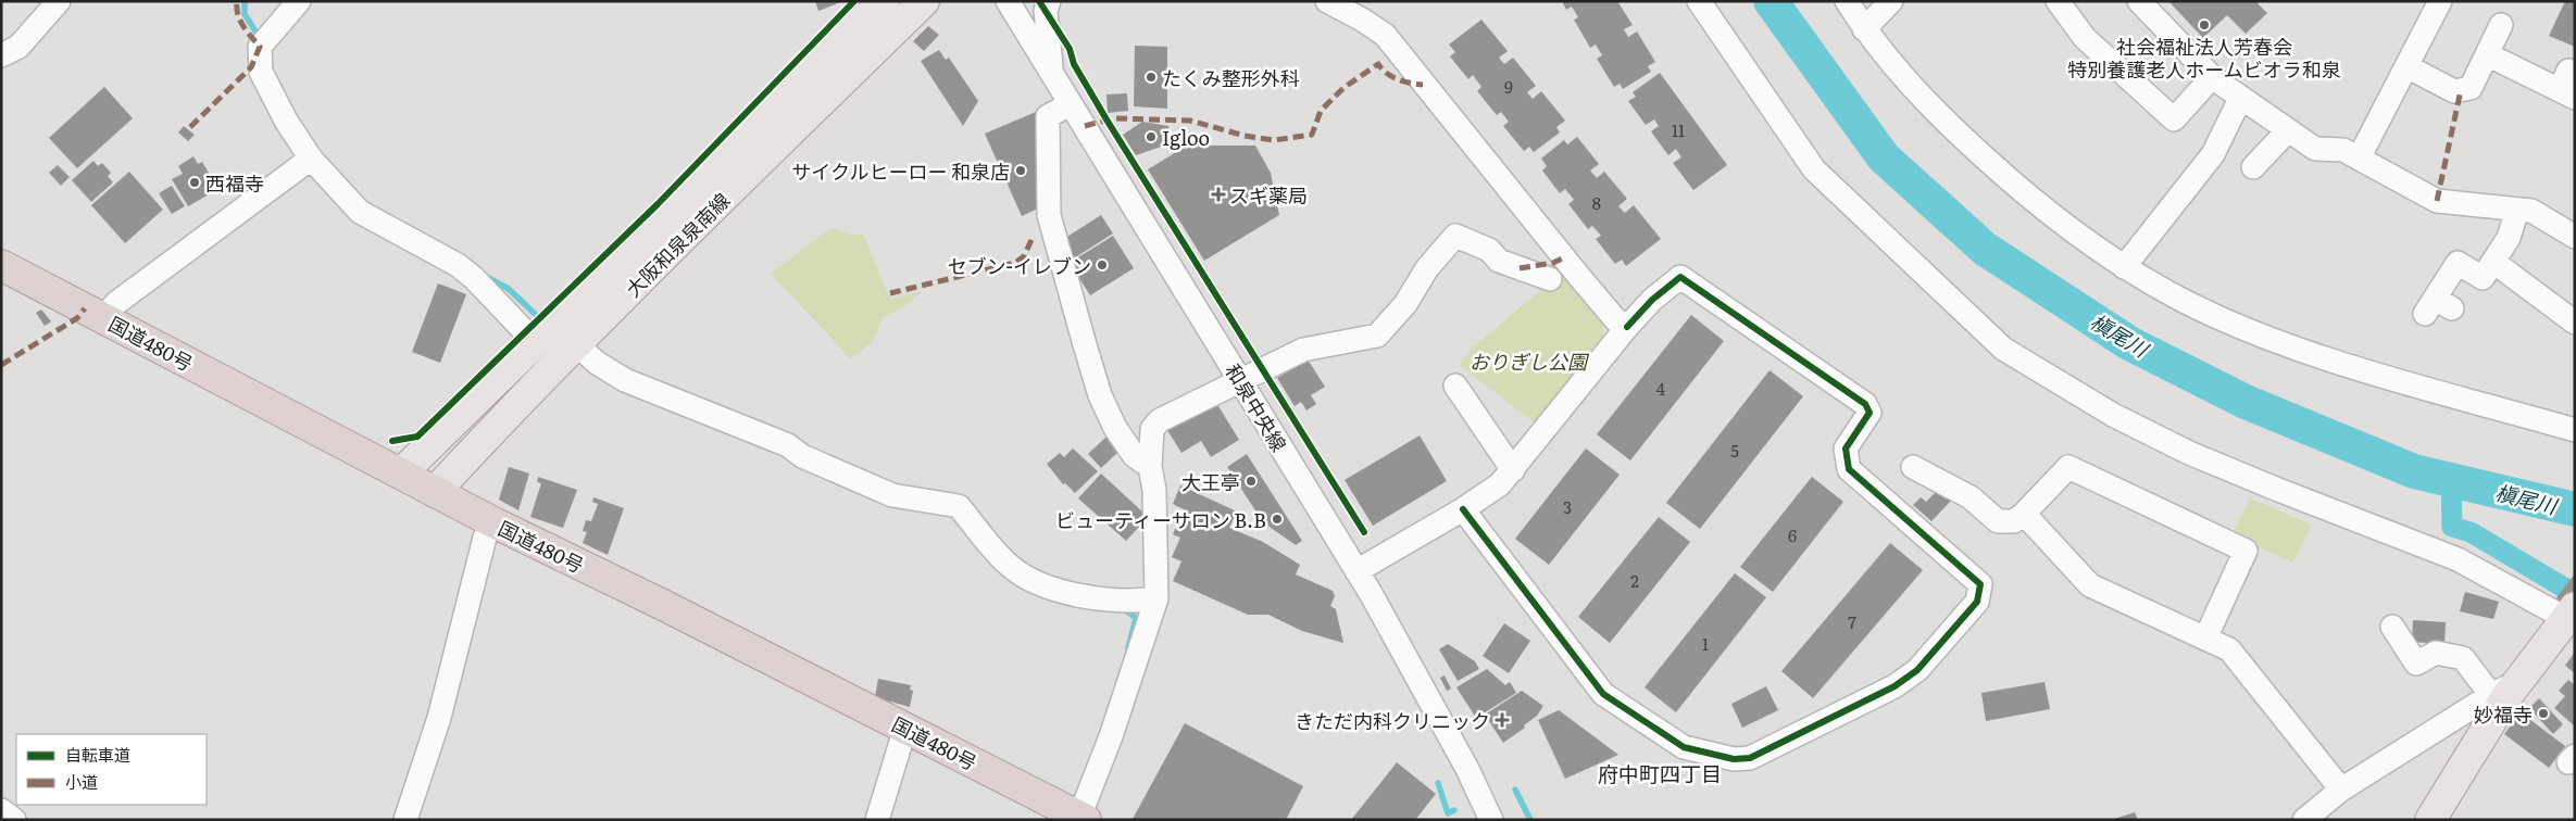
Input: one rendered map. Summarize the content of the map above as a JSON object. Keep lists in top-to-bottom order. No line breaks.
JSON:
{"streets":{"highway":["国道480号"],"main road":["大阪和泉泉南線"],"street":["和泉中央線"]},"crossings":[["大阪和泉泉南線","国道480号"]],"districts":["府中町四丁目"],"water":["槇尾川"],"parks":["おりぎし公園"],"places":{"other":["社会福祉法人芳春会 特別養護老人ホームビオラ和泉","たくみ整形外科","Igloo","サイクルヒーロー 和泉店","西福寺","セブン-イレブン","大王亭","ビューティーサロン B.B","妙福寺"],"health":["スギ薬局","きただ内科クリニック"]},"house_numbers":["9","11","8","4","5","3","6","2","7","1"],"legend":["自転車道","小道"]}
